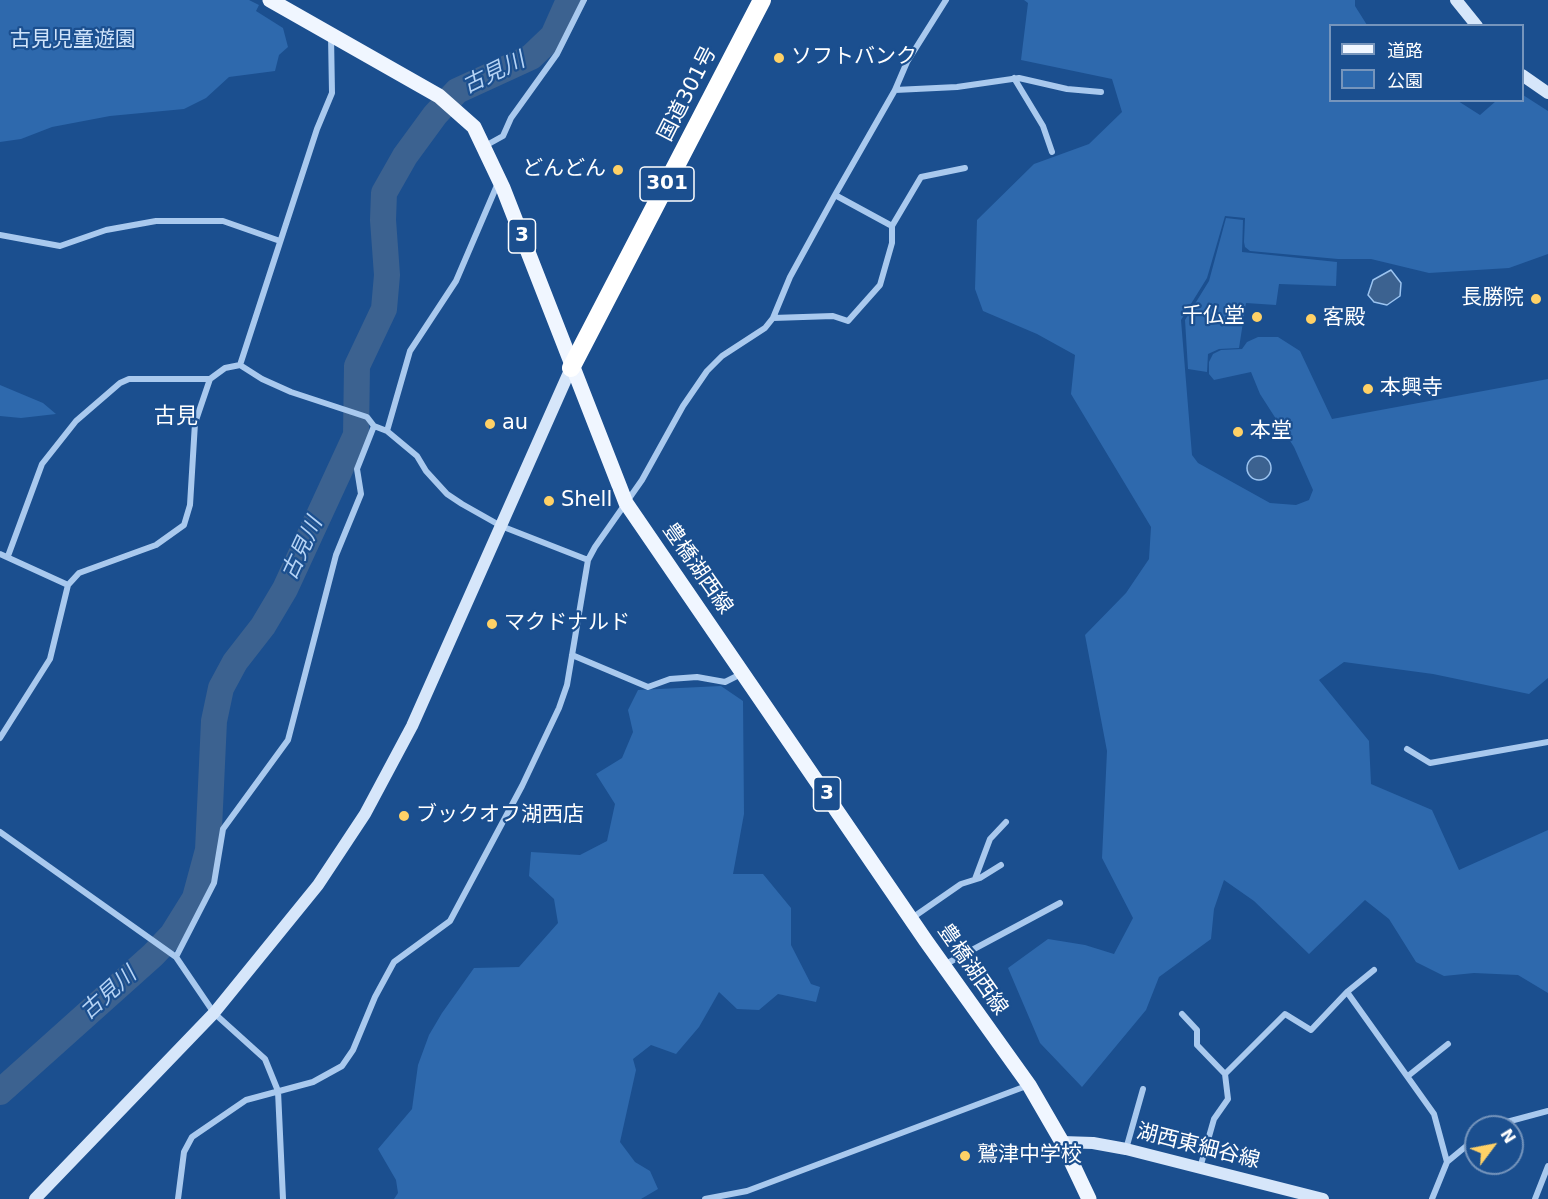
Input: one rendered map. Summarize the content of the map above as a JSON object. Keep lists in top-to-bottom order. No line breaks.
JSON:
{"streets":{"highway":["国道301号","301"],"main road":["3","豊橋湖西線"],"street":["湖西東細谷線"]},"crossings":[["国道301号","豊橋湖西線"],["豊橋湖西線","湖西東細谷線"]],"districts":["古見"],"water":["古見川"],"parks":["古見児童遊園"],"places":["ソフトバンク","どんどん","長勝院","千仏堂","客殿","本興寺","au","本堂","Shell","マクドナルド","ブックオフ湖西店","鷲津中学校"],"legend":["道路","公園"],"north":"top right"}
